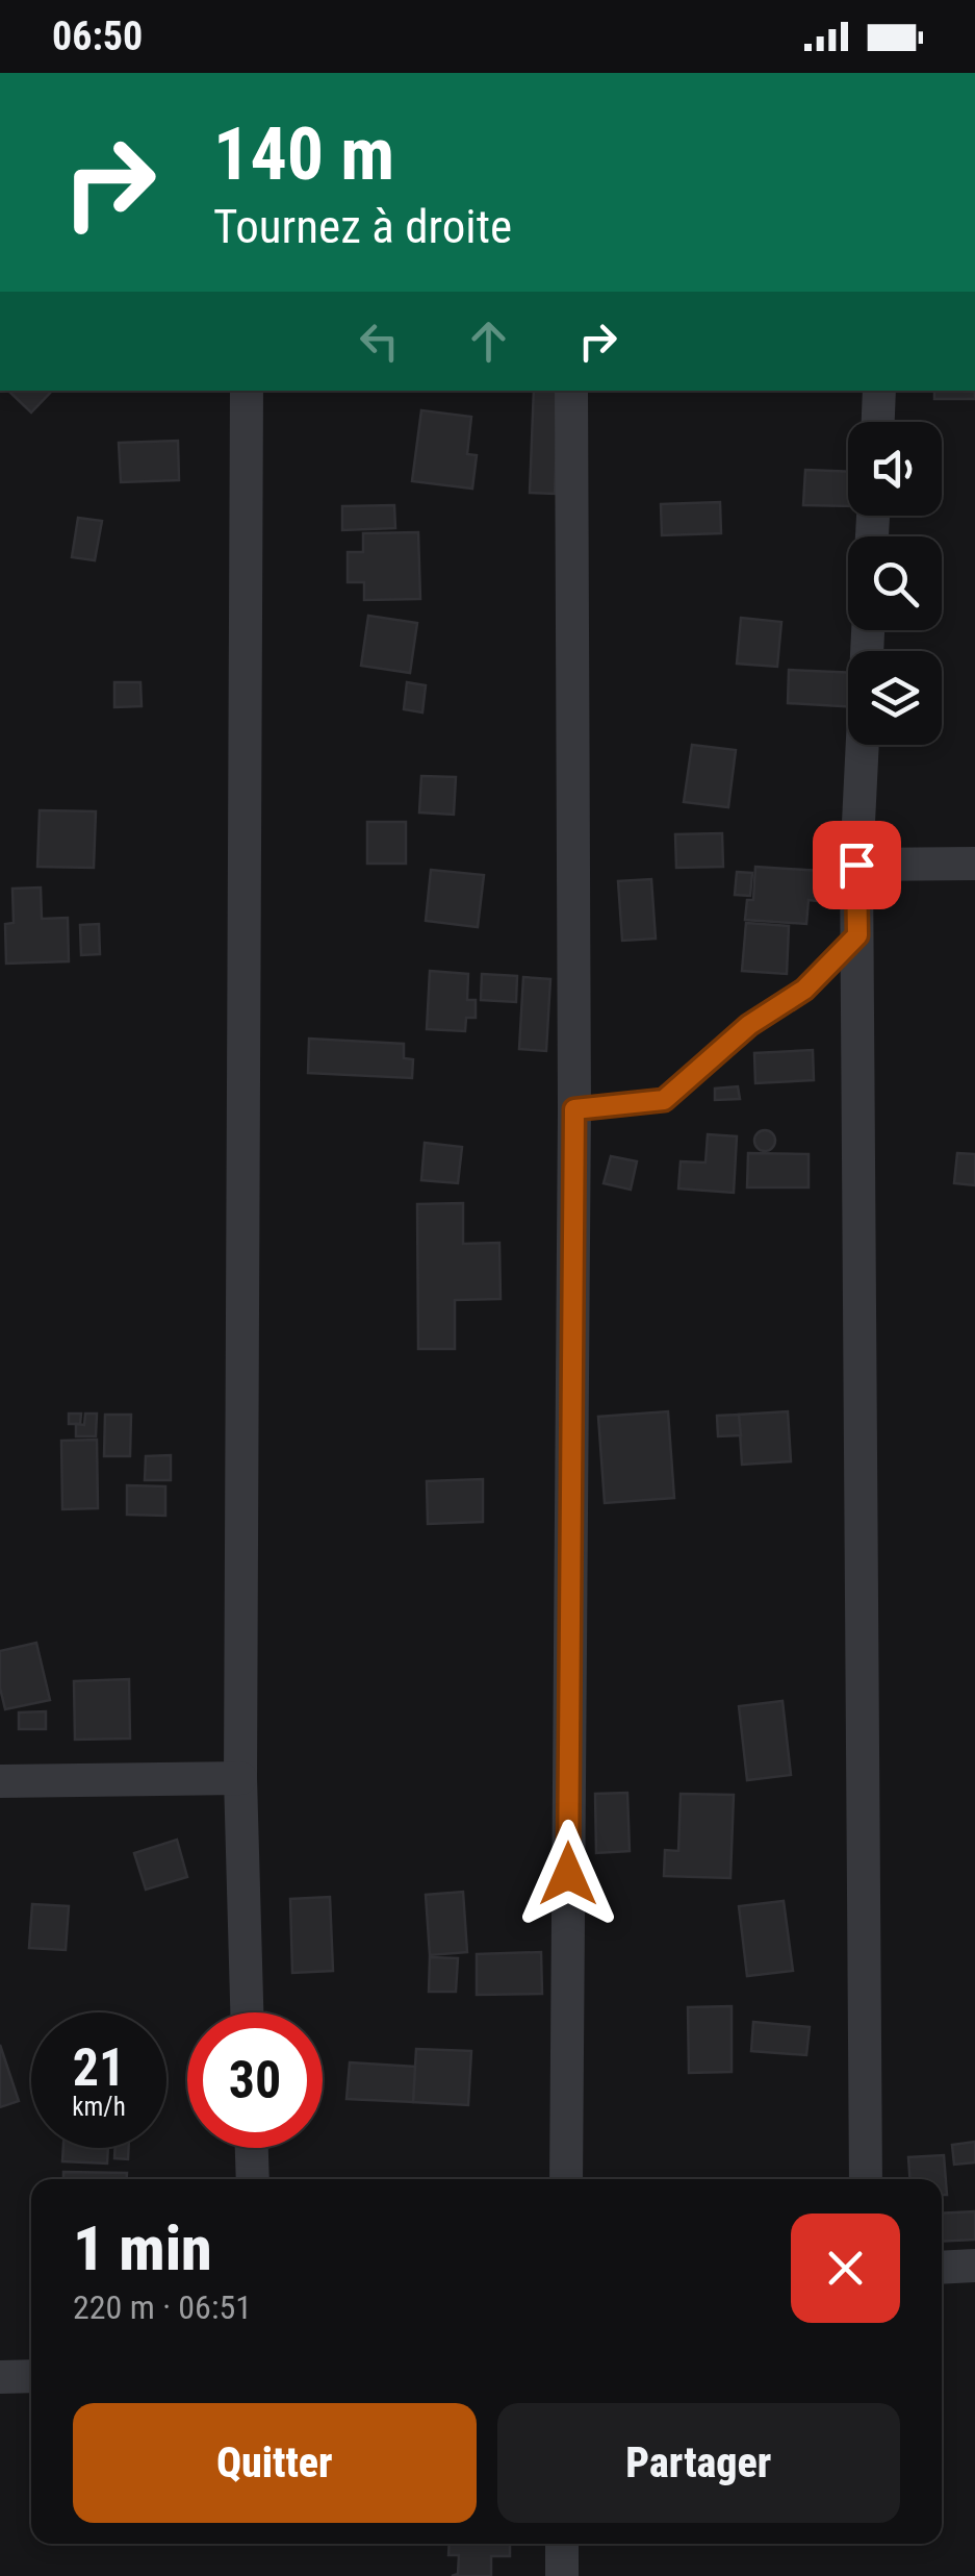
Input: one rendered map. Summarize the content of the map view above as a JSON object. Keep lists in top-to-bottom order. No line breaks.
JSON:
{"page":{"status":"06:50","turn":["140 m","Tournez à droite"],"speed":"21 km/h","limit":"30","heading":["1 min","220 m · 06:51"],"buttons":["Quitter","Partager"]}}
